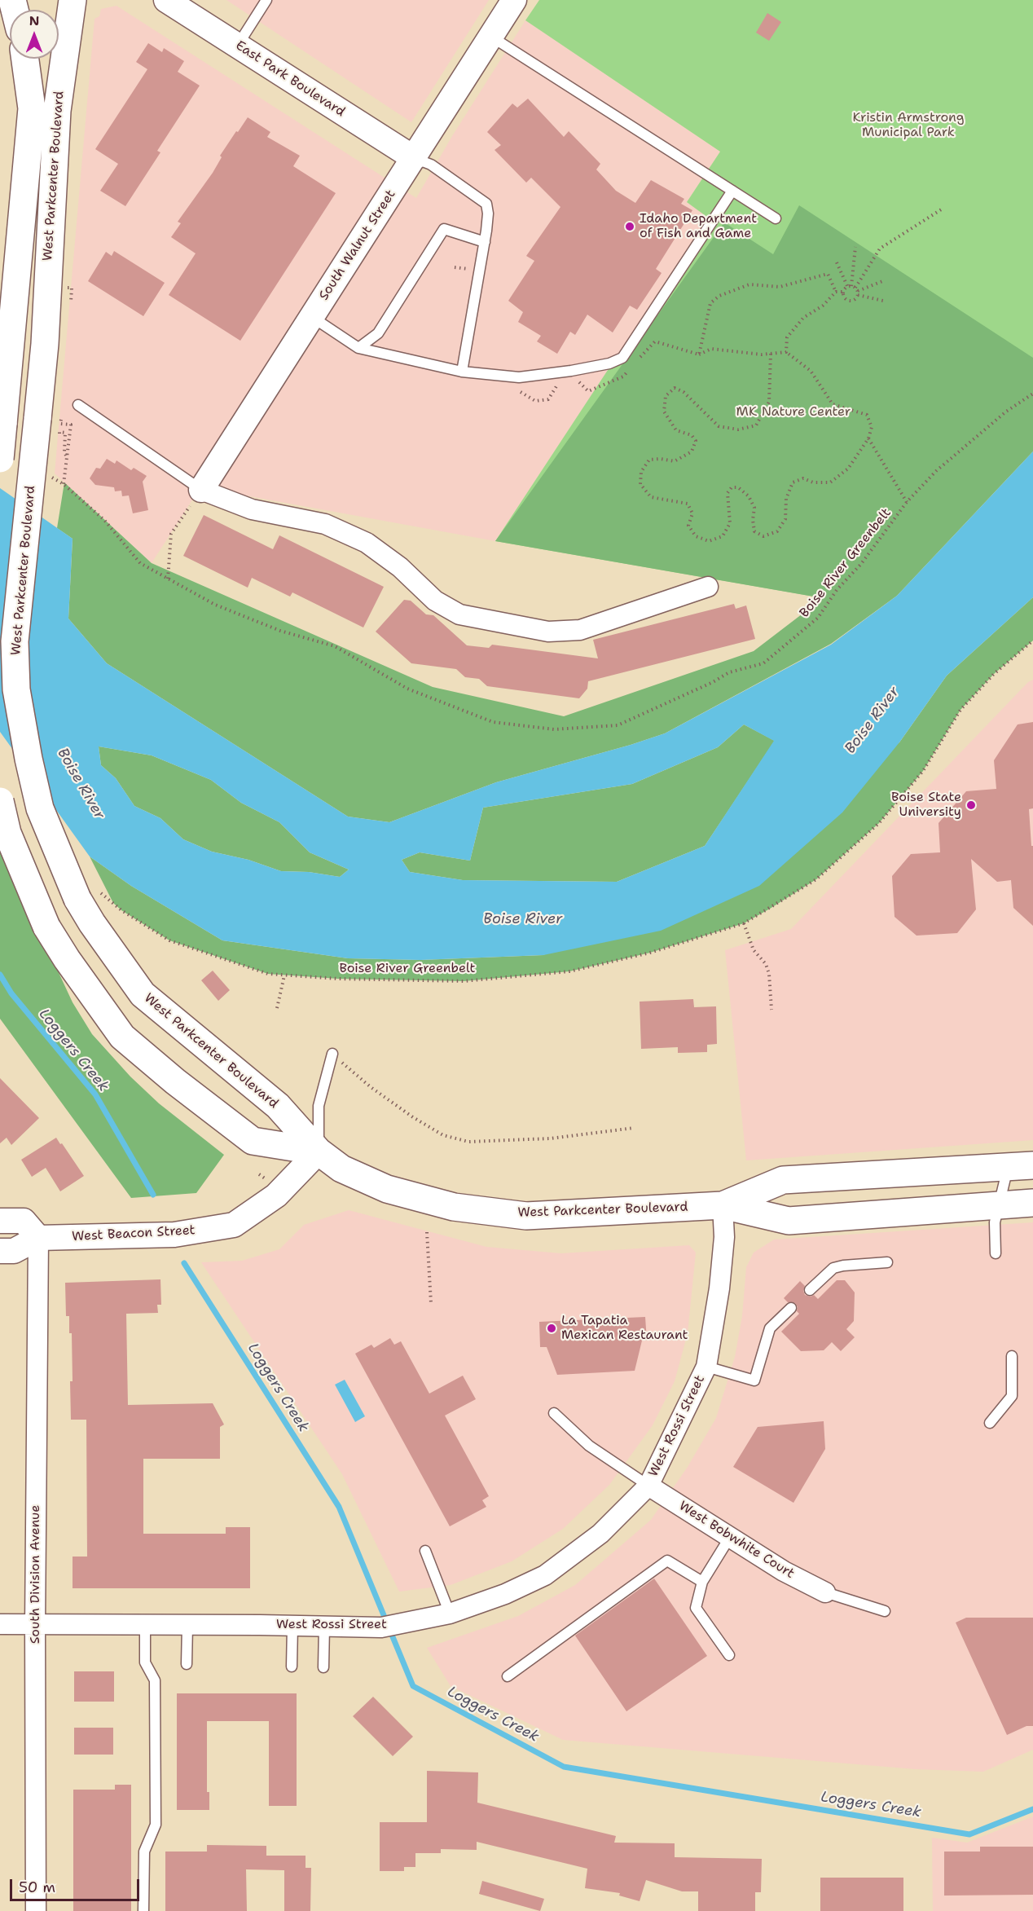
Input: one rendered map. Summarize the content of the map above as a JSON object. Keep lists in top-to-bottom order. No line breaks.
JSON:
{"streets":{"main road":["West Parkcenter Boulevard"],"street":["East Park Boulevard","South Walnut Street","West Beacon Street","West Rossi Street","West Bobwhite Court","South Division Avenue"],"path":["Boise River Greenbelt"]},"crossings":[["East Park Boulevard","South Walnut Street"],["West Parkcenter Boulevard","Boise River Greenbelt"],["West Parkcenter Boulevard","West Beacon Street"],["West Parkcenter Boulevard","West Rossi Street"],["West Beacon Street","South Division Avenue"],["West Rossi Street","West Bobwhite Court"],["West Rossi Street","South Division Avenue"]],"water":["Boise River","Loggers Creek"],"parks":["Kristin Armstrong Municipal Park","MK Nature Center"],"places":["Idaho Department of Fish and Game","Boise State University","La Tapatia Mexican Restaurant"],"scale_bar":"50 m","north":"top"}
